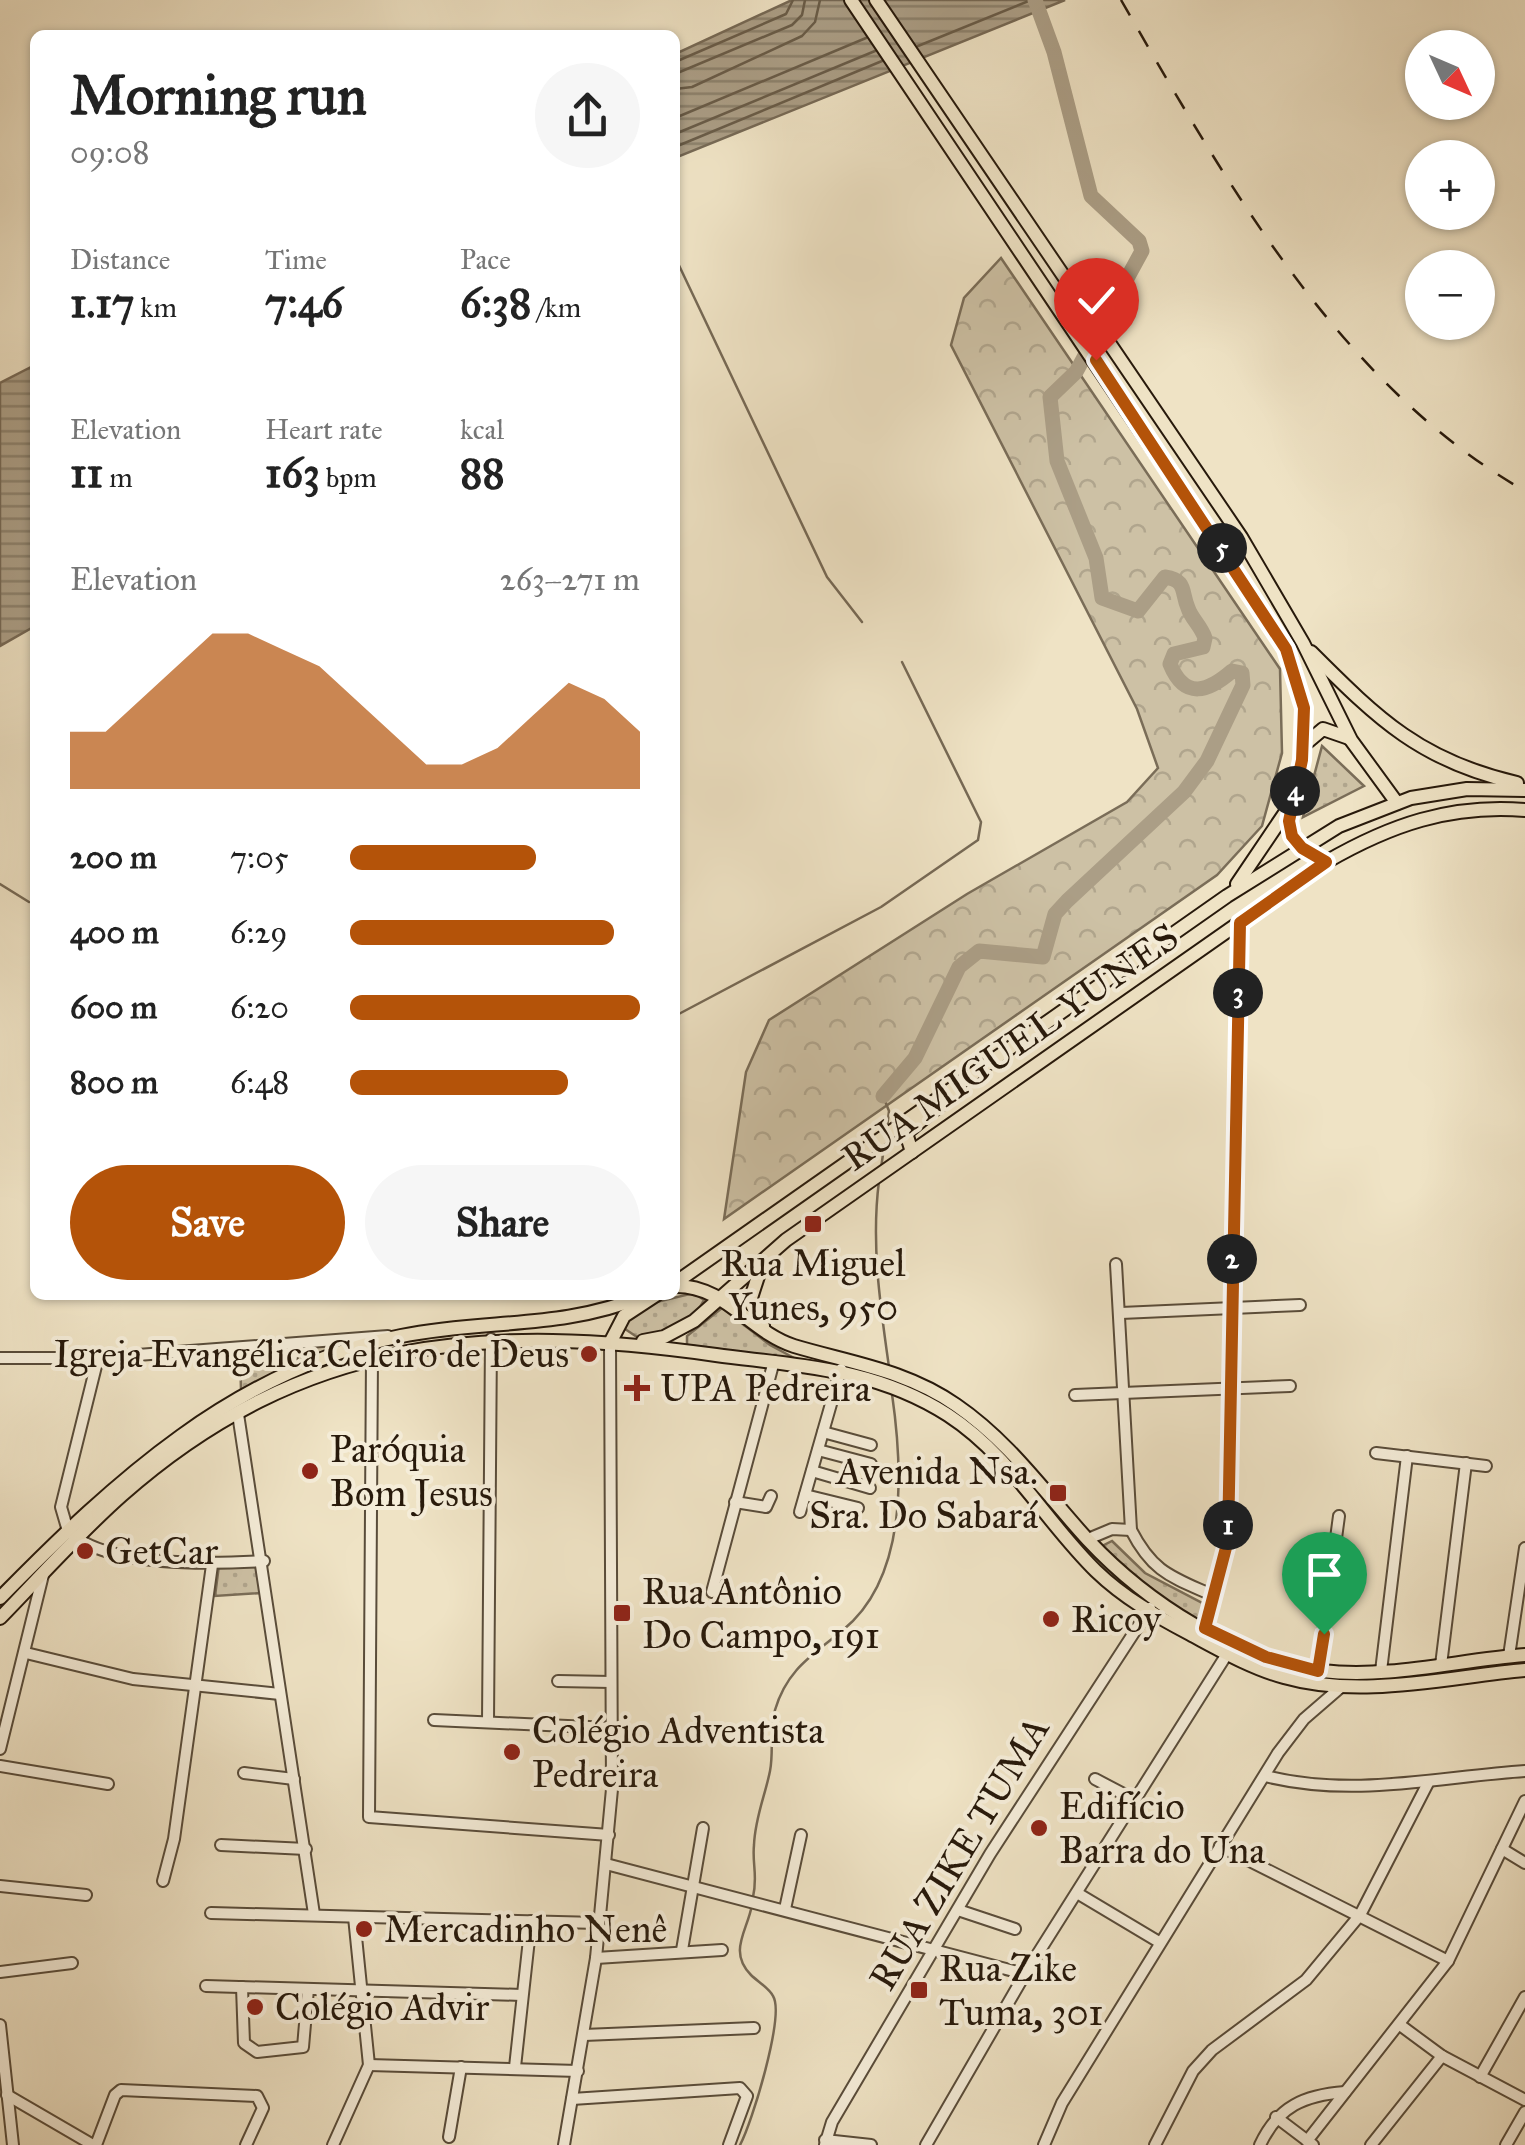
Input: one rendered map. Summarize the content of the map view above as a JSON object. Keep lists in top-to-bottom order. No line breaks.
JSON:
{"streets":{"main road":["RUA MIGUEL YUNES"],"street":["RUA ZIKE TUMA"]},"places":{"transit":["Rua Miguel Yunes, 950","Avenida Nsa. Sra. Do Sabará","Rua Antônio Do Campo, 191","Rua Zike Tuma, 301"],"other":["Igreja Evangélica Celeiro de Deus","Paróquia Bom Jesus","GetCar","Ricoy","Colégio Adventista Pedreira","Edifício Barra do Una","Mercadinho Nenê","Colégio Advir"],"health":["UPA Pedreira"]},"north":"bottom right","page":{"map_buttons":["+","−"],"heading":["Morning run","09:08"],"stats":[["Distance","1.17 km"],["Time","7:46"],["Pace","6:38 /km"],["Elevation","11 m"],["Heart rate","163 bpm"],["kcal","88"]],"pins":["5","4","3","2","1"],"chart":["Elevation","263–271 m"],"list":[{"name":"200 m","note":"7:05"},{"name":"400 m","note":"6:29"},{"name":"600 m","note":"6:20"},{"name":"800 m","note":"6:48"}],"buttons":["Save","Share"]}}
